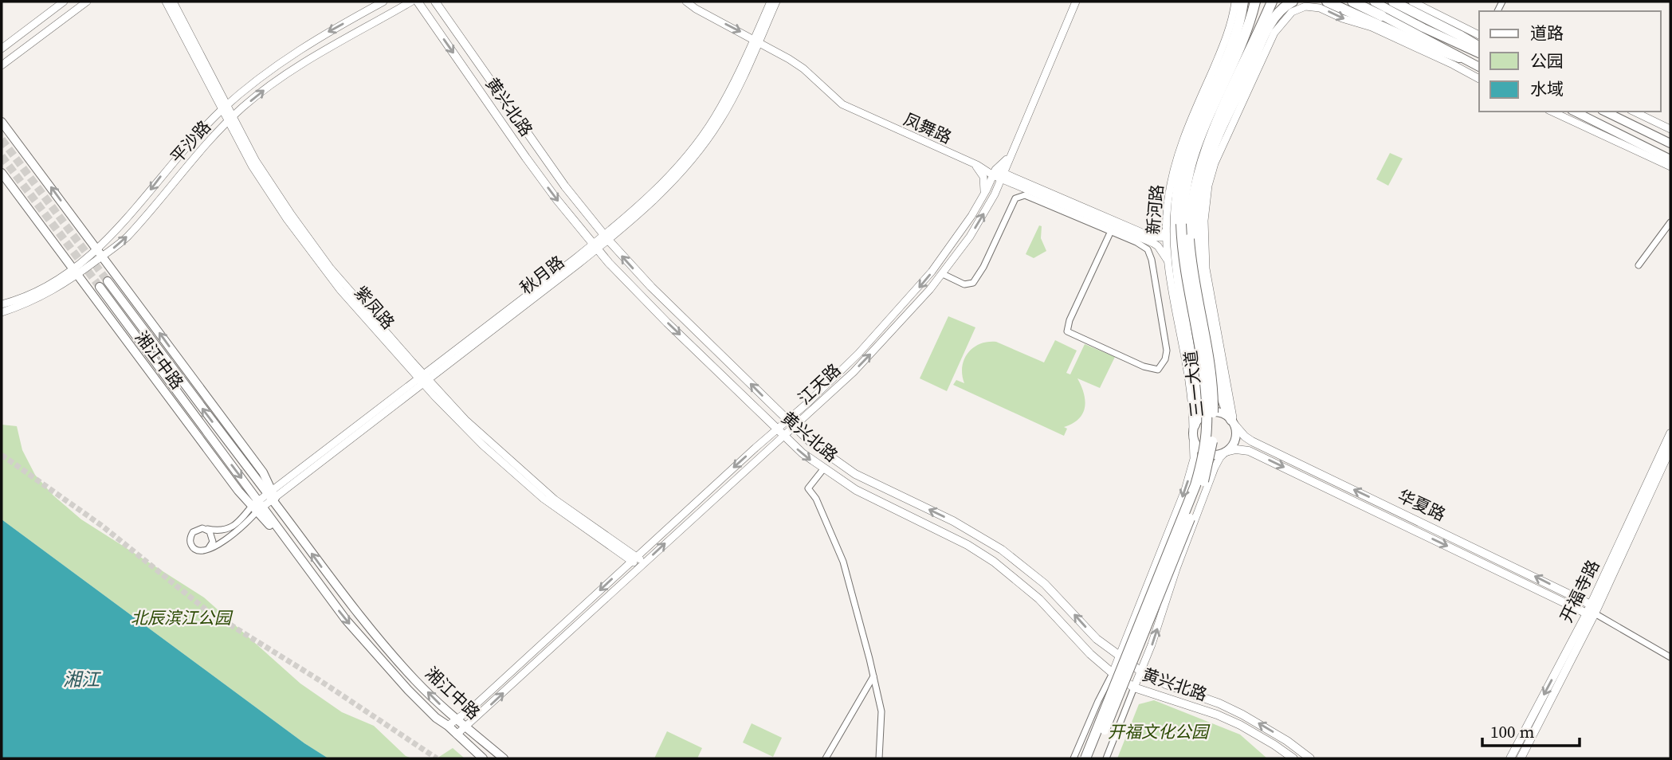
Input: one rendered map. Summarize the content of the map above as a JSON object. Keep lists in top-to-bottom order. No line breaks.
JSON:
{"streets":{"highway":["三一大道"],"main road":["黄兴北路","湘江中路","华夏路","开福寺路"],"street":["凤舞路","平沙路","新河路","秋月路","紫凤路","江天路"]},"crossings":[["黄兴北路","新河路"],["黄兴北路","秋月路"],["黄兴北路","江天路"],["凤舞路","新河路"],["凤舞路","秋月路"],["凤舞路","江天路"],["平沙路","紫凤路"],["平沙路","湘江中路"],["新河路","华夏路"],["秋月路","紫凤路"],["秋月路","湘江中路"],["紫凤路","江天路"],["湘江中路","江天路"],["华夏路","开福寺路"]],"water":["湘江"],"parks":["北辰滨江公园","开福文化公园"],"legend":["道路","公园","水域"],"scale_bar":"100 m"}
